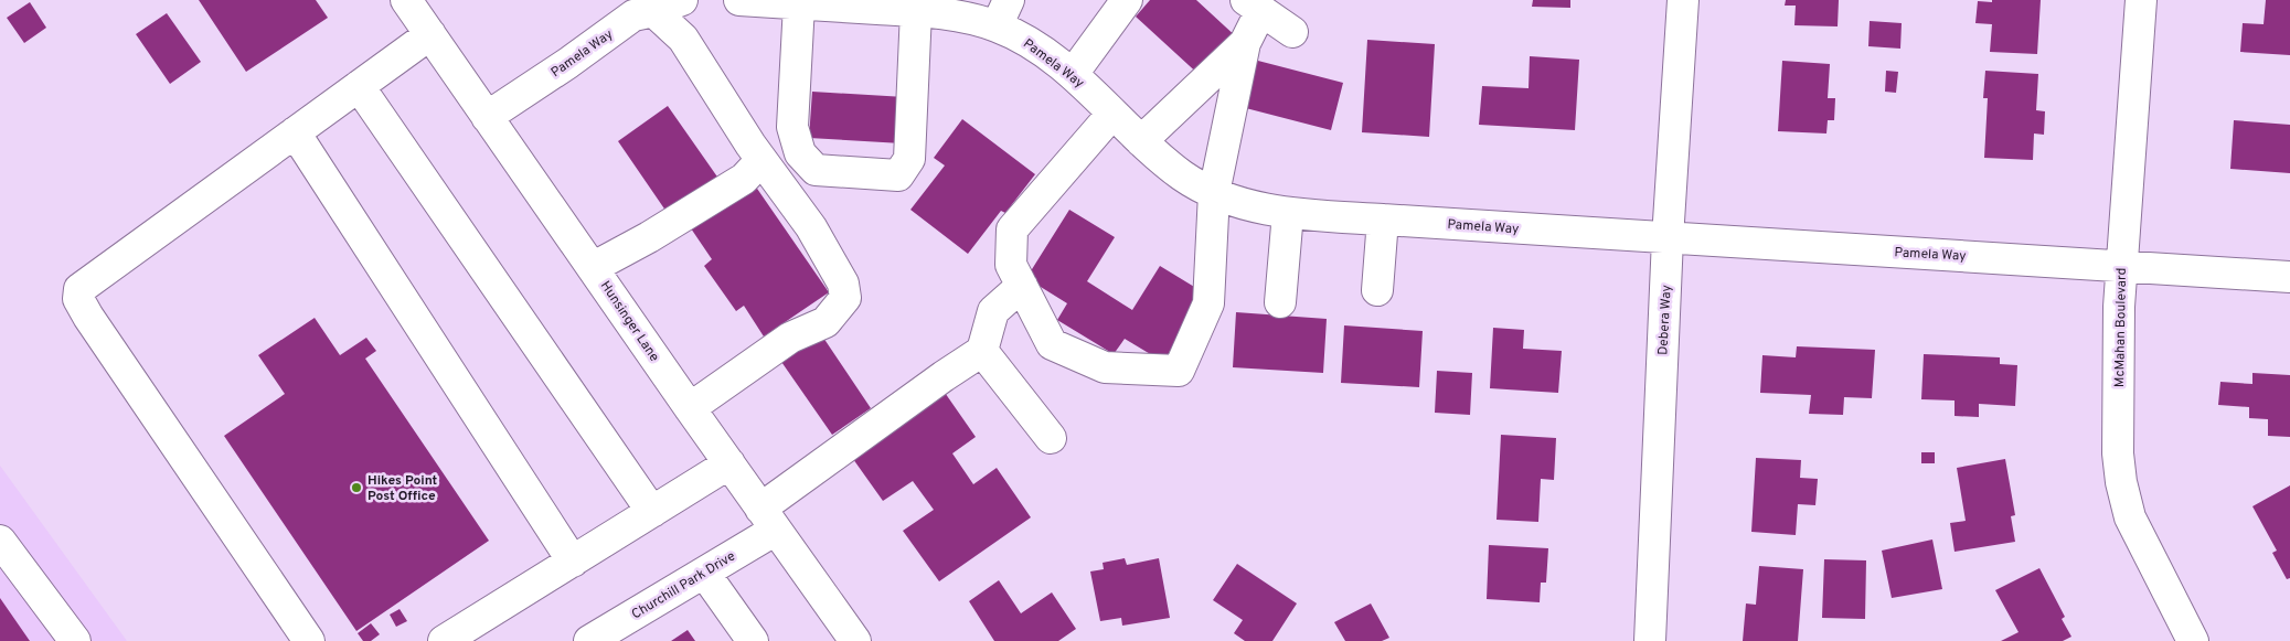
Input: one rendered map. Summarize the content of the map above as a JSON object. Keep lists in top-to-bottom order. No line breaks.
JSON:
{"streets":{"street":["Pamela Way","Debera Way","Hunsinger Lane","McMahan Boulevard","Churchill Park Drive"]},"crossings":[["Pamela Way","Debera Way"],["Pamela Way","Hunsinger Lane"],["Pamela Way","McMahan Boulevard"],["Hunsinger Lane","Churchill Park Drive"]],"places":["Hikes Point Post Office"]}
